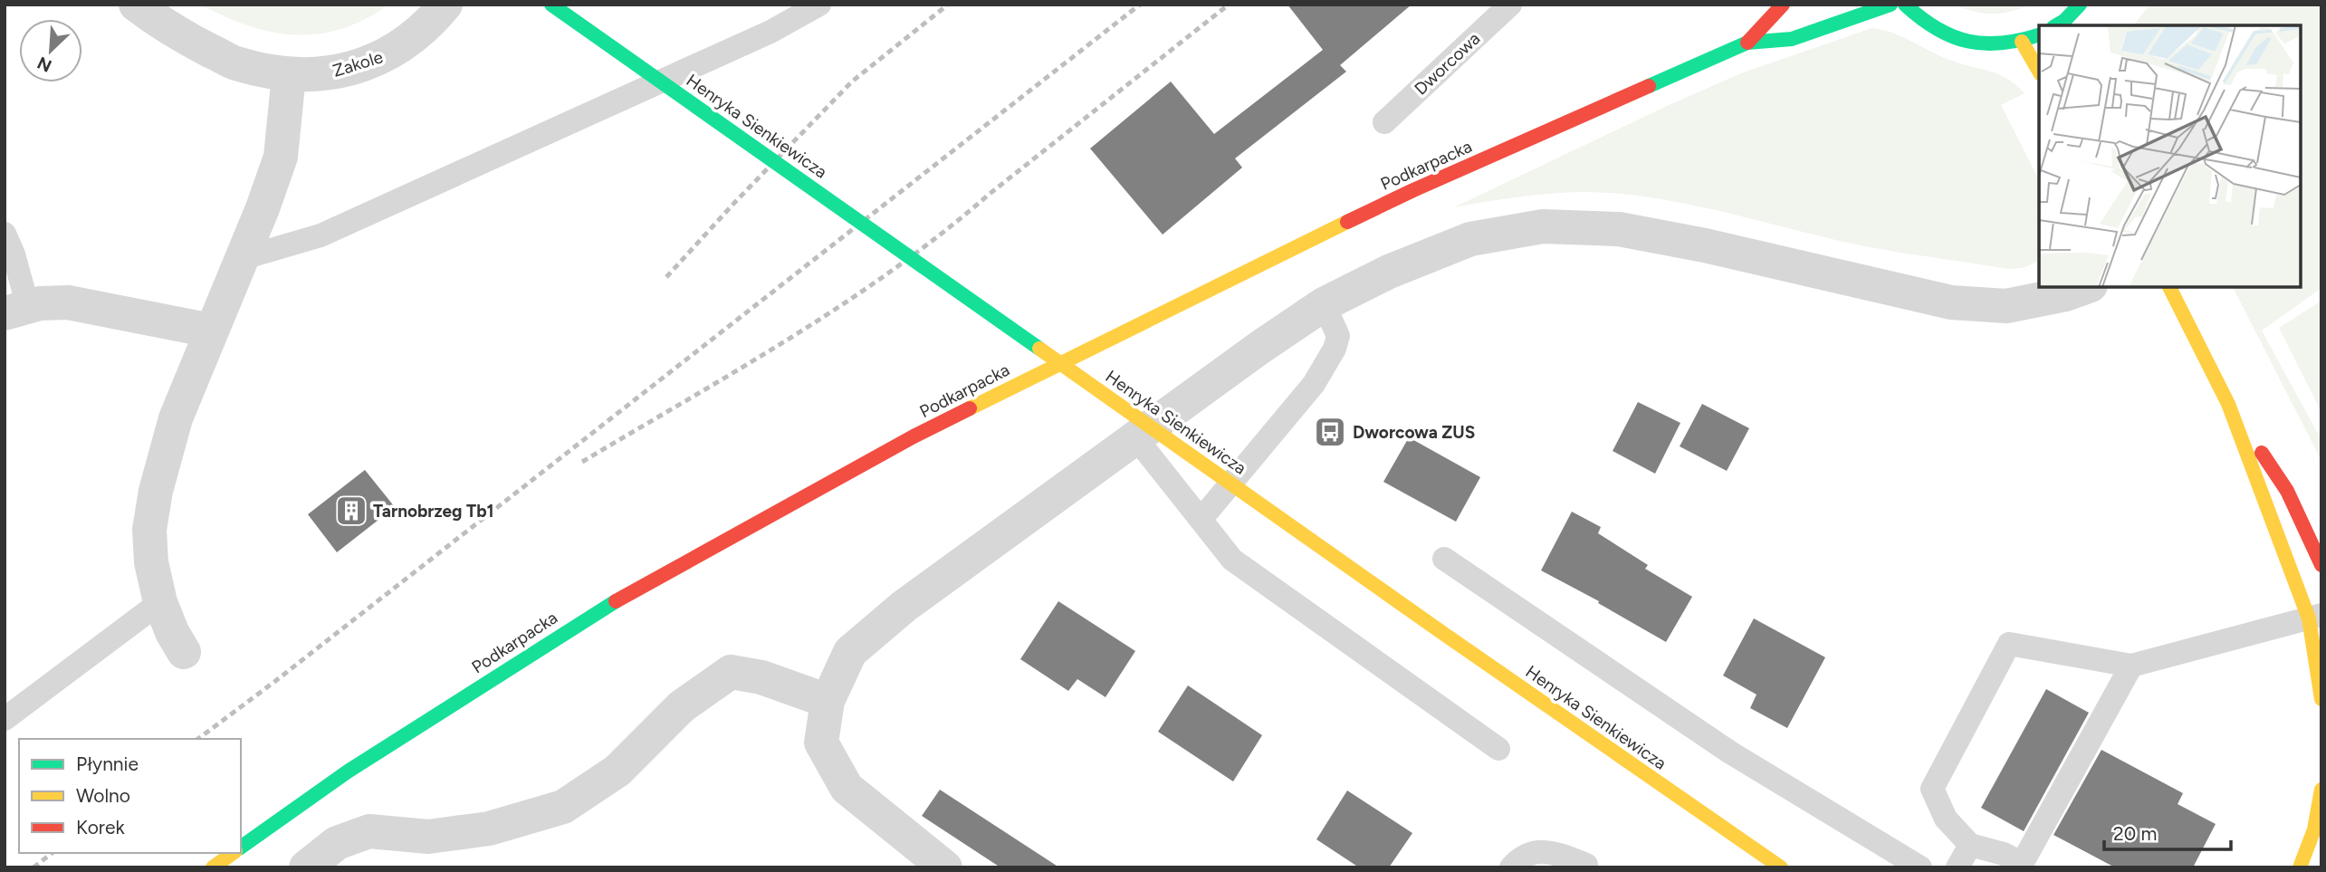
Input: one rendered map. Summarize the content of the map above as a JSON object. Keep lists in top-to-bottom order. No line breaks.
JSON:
{"streets":{"main road":["Henryka Sienkiewicza","Podkarpacka"],"street":["Zakole"],"lane":["Dworcowa"]},"places":{"bus stop":["Dworcowa ZUS"],"building":["Tarnobrzeg Tb1"]},"legend":["Płynnie","Wolno","Korek"],"scale_bar":"20 m","north":"bottom left"}
